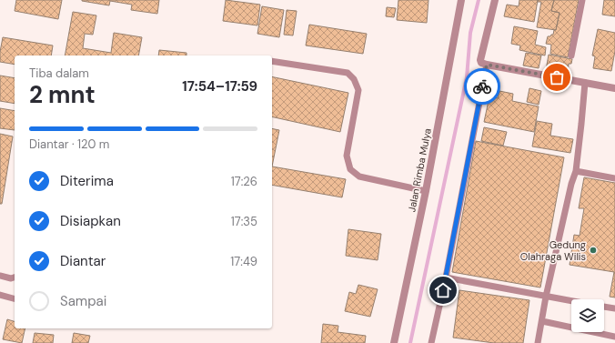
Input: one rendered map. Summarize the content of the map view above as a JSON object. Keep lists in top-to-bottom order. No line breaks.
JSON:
{"streets":{"street":["Jalan Rimba Mulya"]},"places":["Gedung Olahraga Wilis"],"page":{"heading":["2 mnt","Tiba dalam","17:54–17:59"],"bar":"Diantar · 120 m","list":[["Diterima","17:26"],["Disiapkan","17:35"],["Diantar","17:49"],"Sampai"]}}
